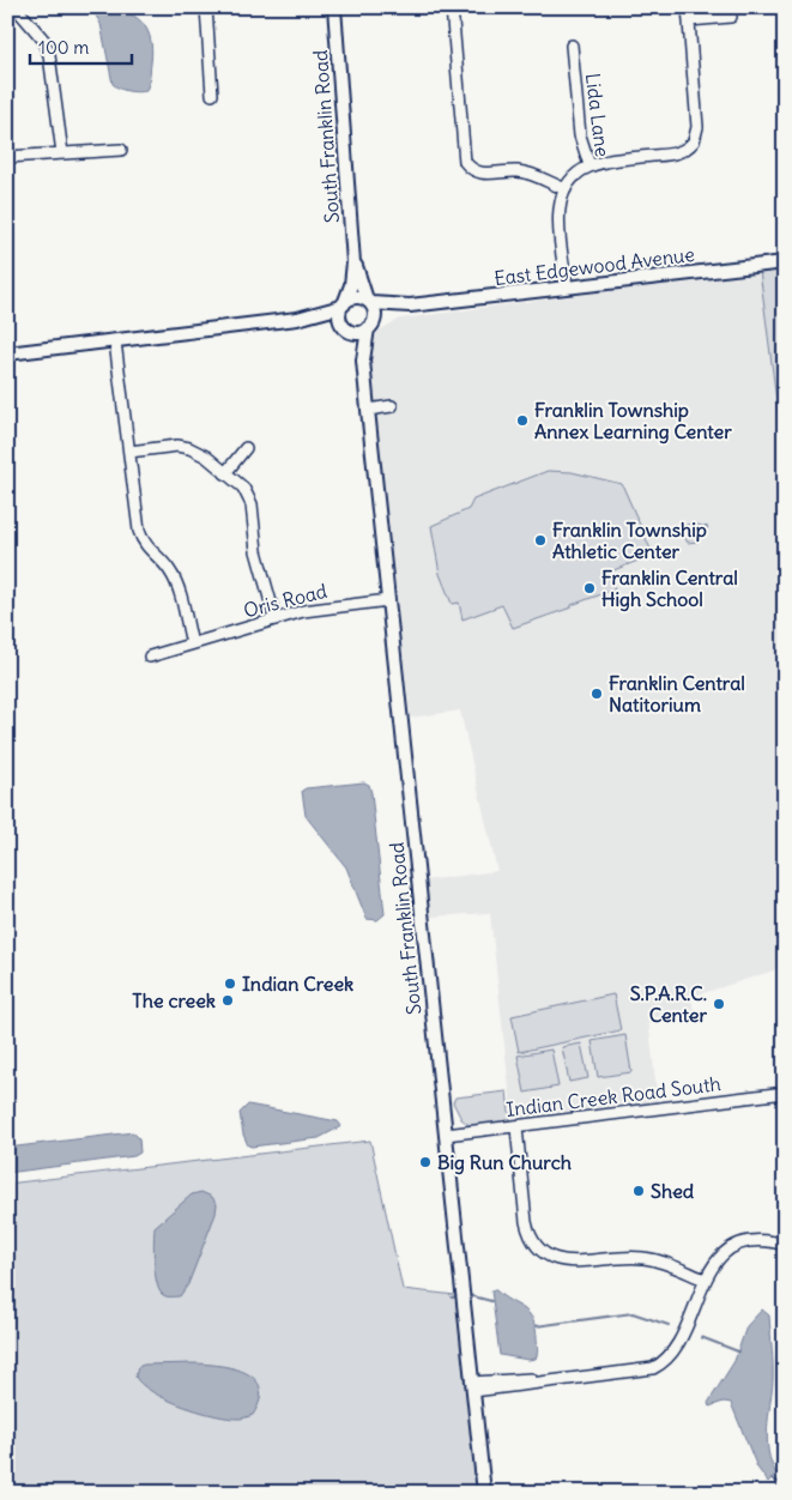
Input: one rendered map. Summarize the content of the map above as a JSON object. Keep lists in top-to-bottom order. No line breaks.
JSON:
{"streets":{"main road":["South Franklin Road","East Edgewood Avenue"],"street":["Lida Lane","Oris Road","Indian Creek Road South"]},"crossings":[["South Franklin Road","Oris Road"],["South Franklin Road","Indian Creek Road South"]],"places":["Franklin Township Annex Learning Center","Franklin Township Athletic Center","Franklin Central High School","Franklin Central Natitorium","Indian Creek","The creek","S.P.A.R.C. Center","Big Run Church","Shed"],"scale_bar":"100 m"}
